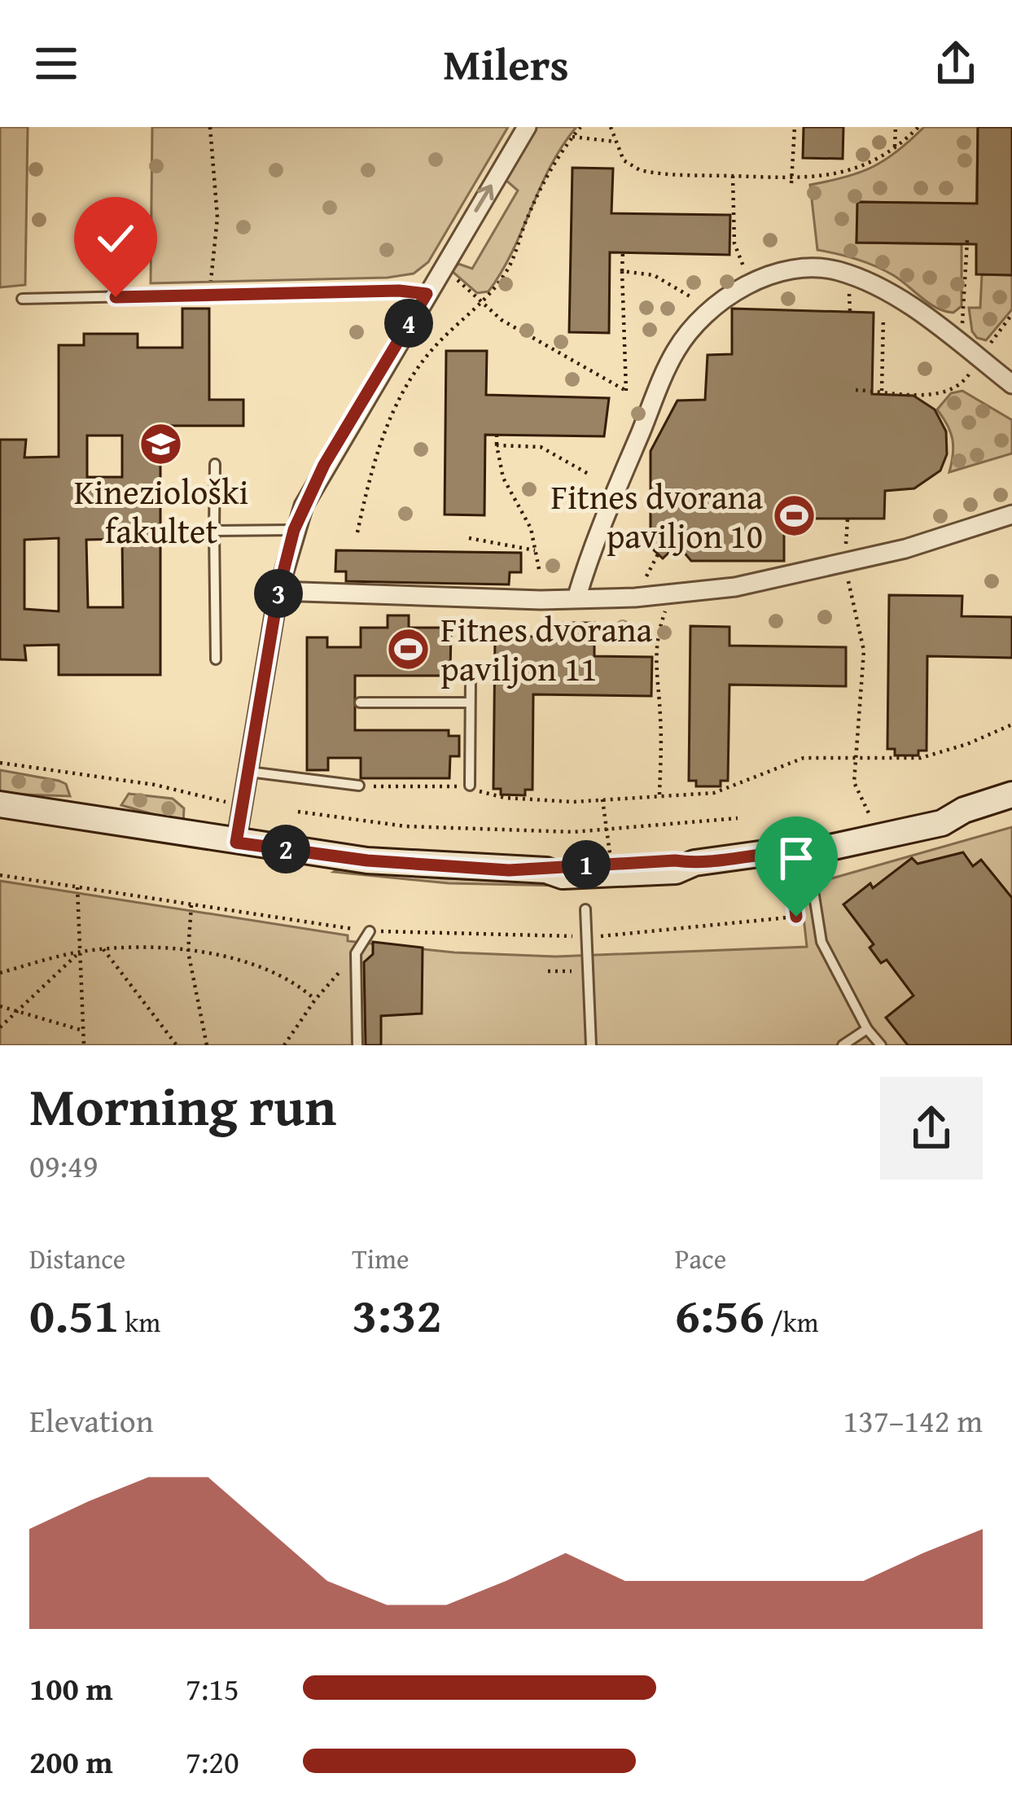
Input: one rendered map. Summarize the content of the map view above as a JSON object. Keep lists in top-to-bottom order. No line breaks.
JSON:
{"places":{"school or university":["Kineziološki fakultet"],"sports":["Fitnes dvorana paviljon 10","Fitnes dvorana paviljon 11"]},"page":{"header":"Milers","pins":["4","3","2","1"],"heading":["Morning run","09:49"],"stats":[["Distance","0.51 km"],["Time","3:32"],["Pace","6:56 /km"]],"chart":["Elevation","137–142 m"],"list":[{"name":"100 m","note":"7:15"},{"name":"200 m","note":"7:20"}]}}
